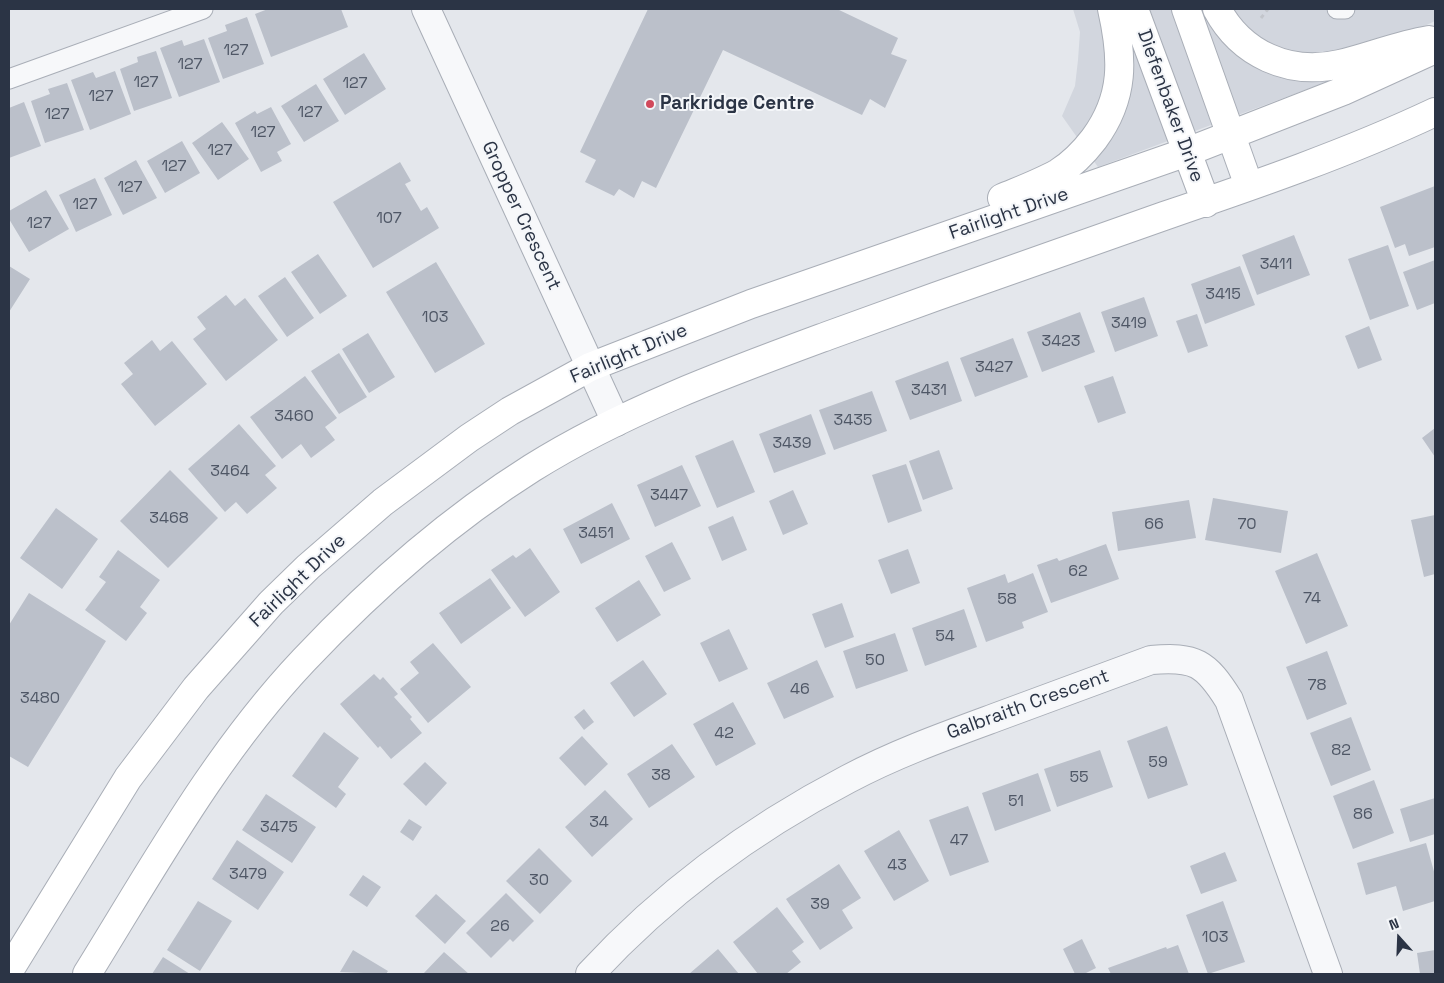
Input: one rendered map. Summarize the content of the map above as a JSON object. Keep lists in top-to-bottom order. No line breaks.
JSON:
{"streets":{"main road":["Diefenbaker Drive","Fairlight Drive"],"street":["Gropper Crescent","Galbraith Crescent"]},"crossings":[["Diefenbaker Drive","Fairlight Drive"],["Fairlight Drive","Gropper Crescent"]],"places":["Parkridge Centre"],"house_numbers":["127","127","127","127","127","127","127","127","127","127","127","127","107","127","3411","3415","103","3419","3423","3427","3431","3460","3435","3439","3464","3447","3468","66","70","3451","62","74","58","54","50","78","46","3480","42","82","59","38","55","51","86","34","3475","47","43","3479","30","39","26","103"],"north":"top"}
